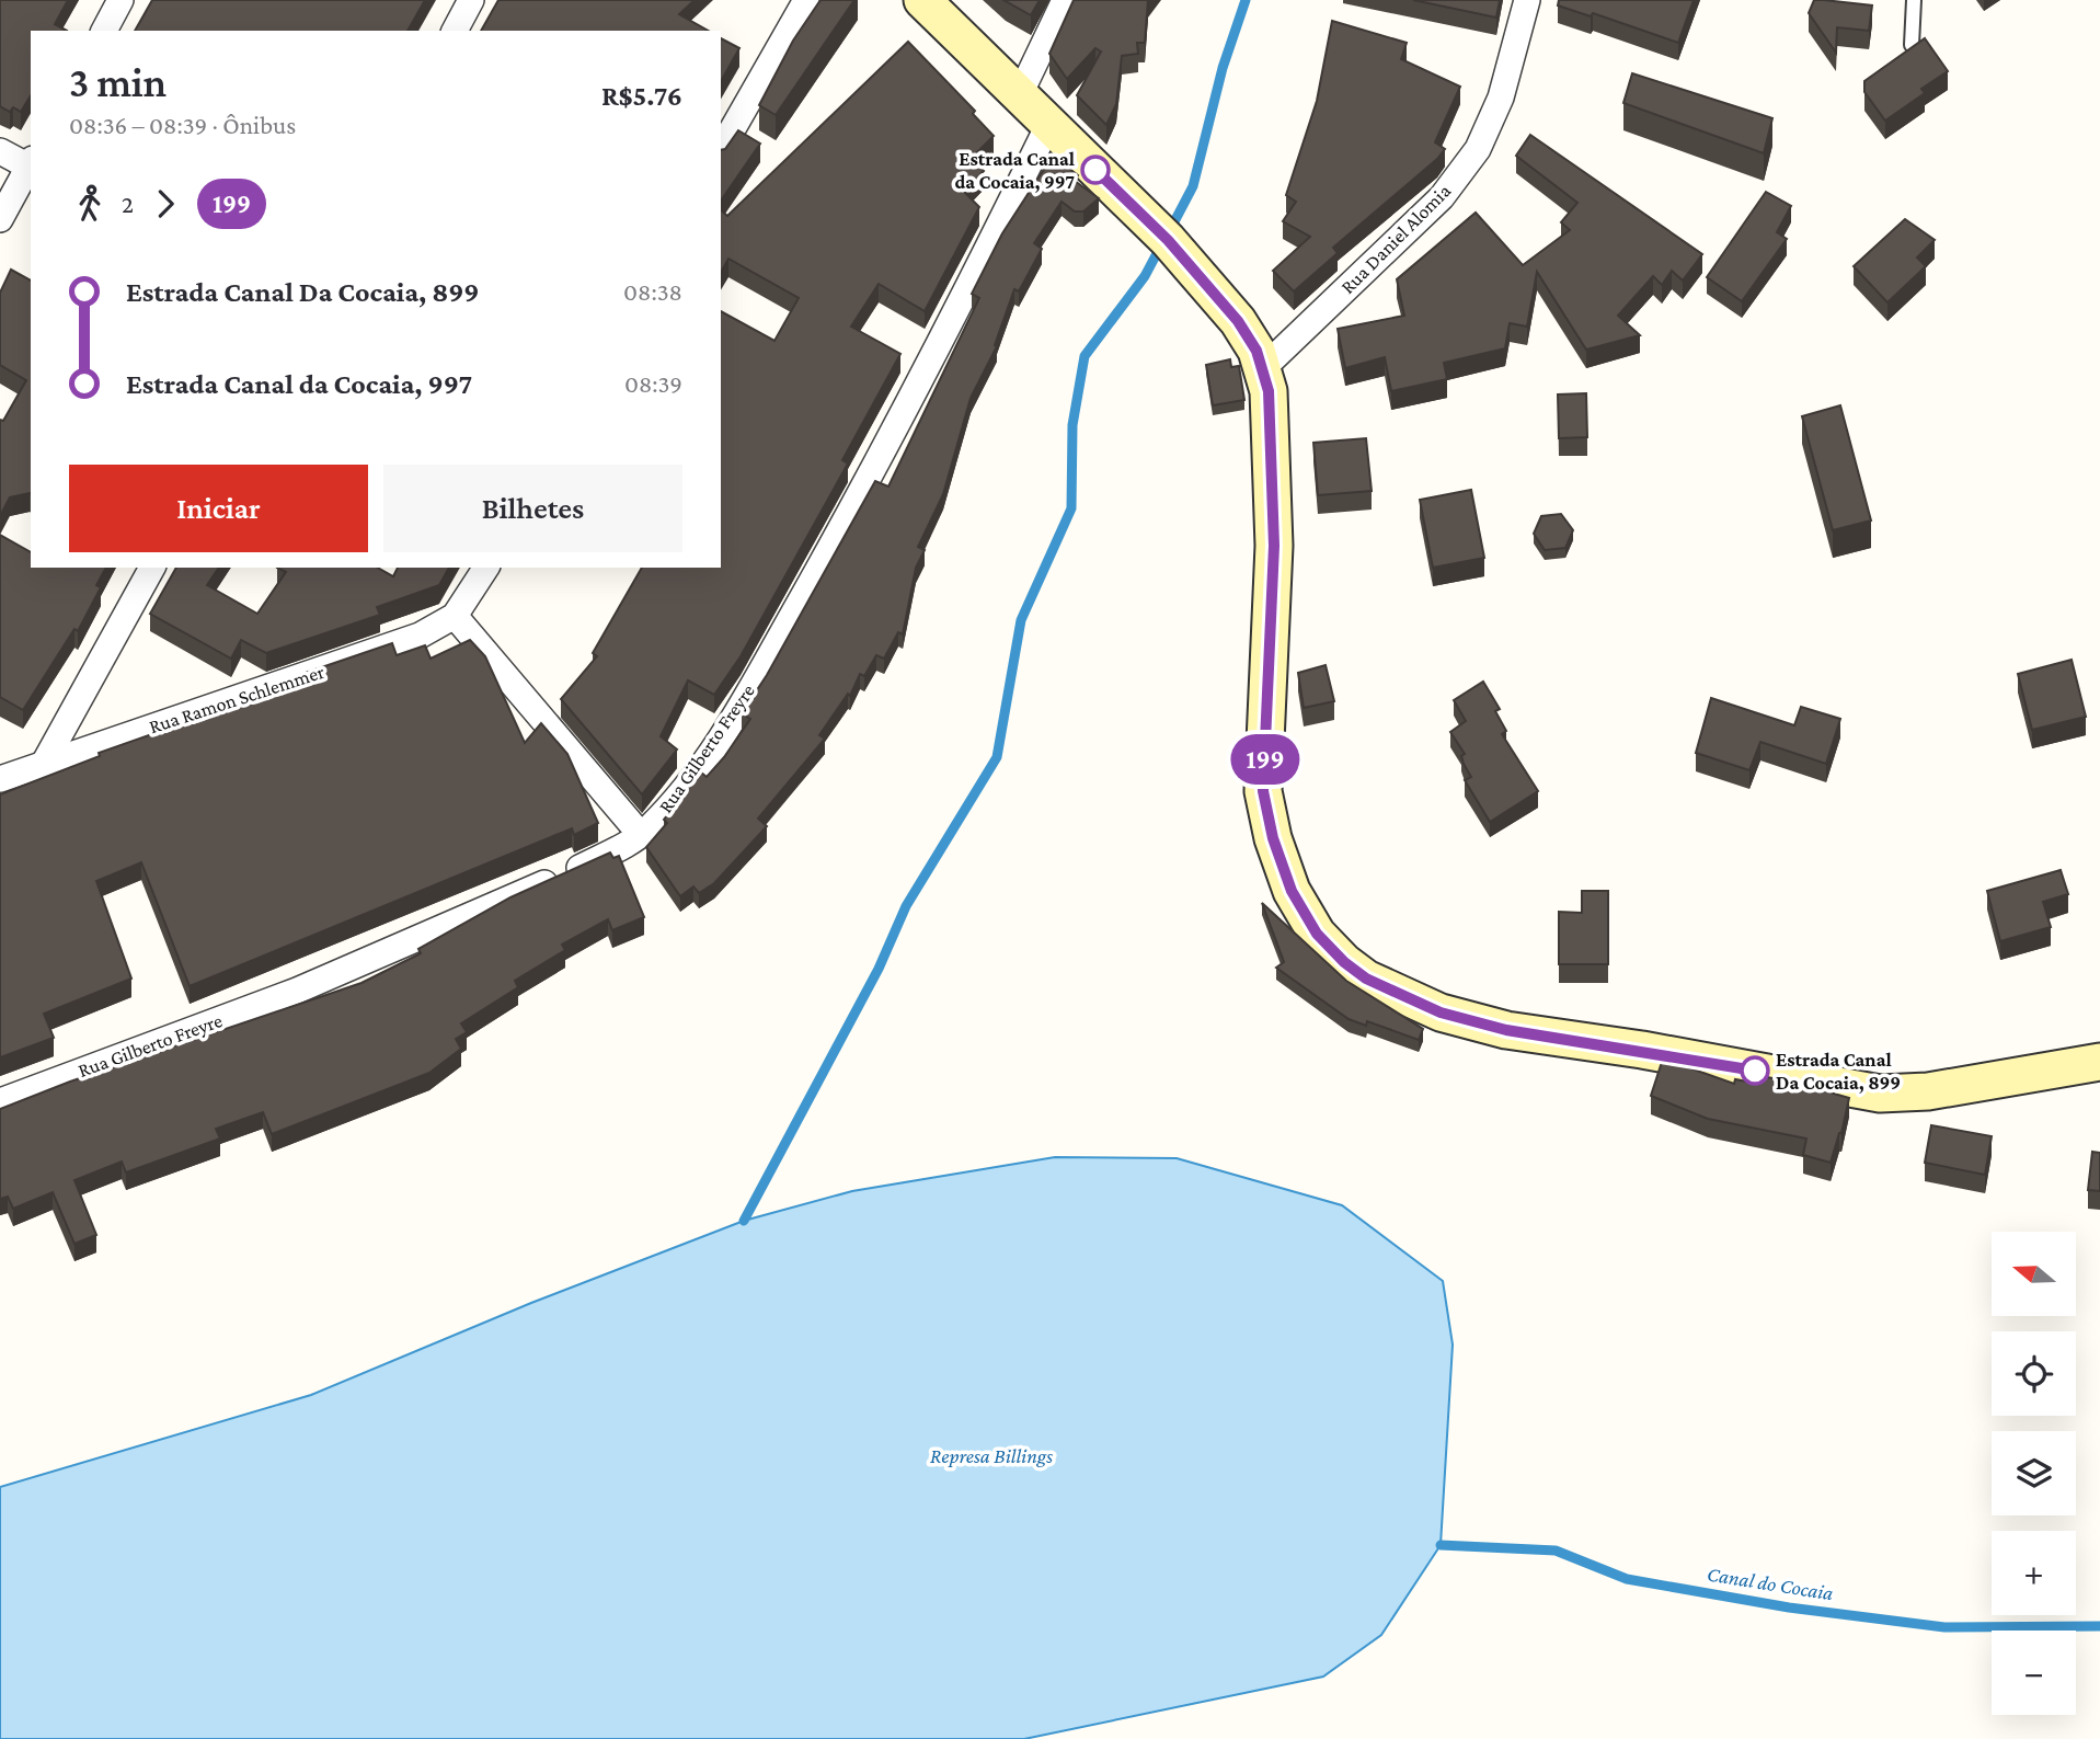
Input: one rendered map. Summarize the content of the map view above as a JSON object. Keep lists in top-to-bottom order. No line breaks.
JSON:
{"streets":{"street":["Rua Daniel Alomia","Rua Ramon Schlemmer","Rua Gilberto Freyre"]},"water":["Represa Billings","Canal do Cocaia"],"places":["Estrada Canal da Cocaia, 997","Estrada Canal Da Cocaia, 899"],"lines":["bus line 199"],"north":"left","page":{"on_map":"199","heading":["3 min","08:36 – 08:39 · Ônibus","R$5.76"],"legs":["2","199"],"list":[{"name":"Estrada Canal Da Cocaia, 899","value":"08:38"},{"name":"Estrada Canal da Cocaia, 997","value":"08:39"}],"buttons":["Iniciar","Bilhetes"],"map_buttons":["+","−"]}}
